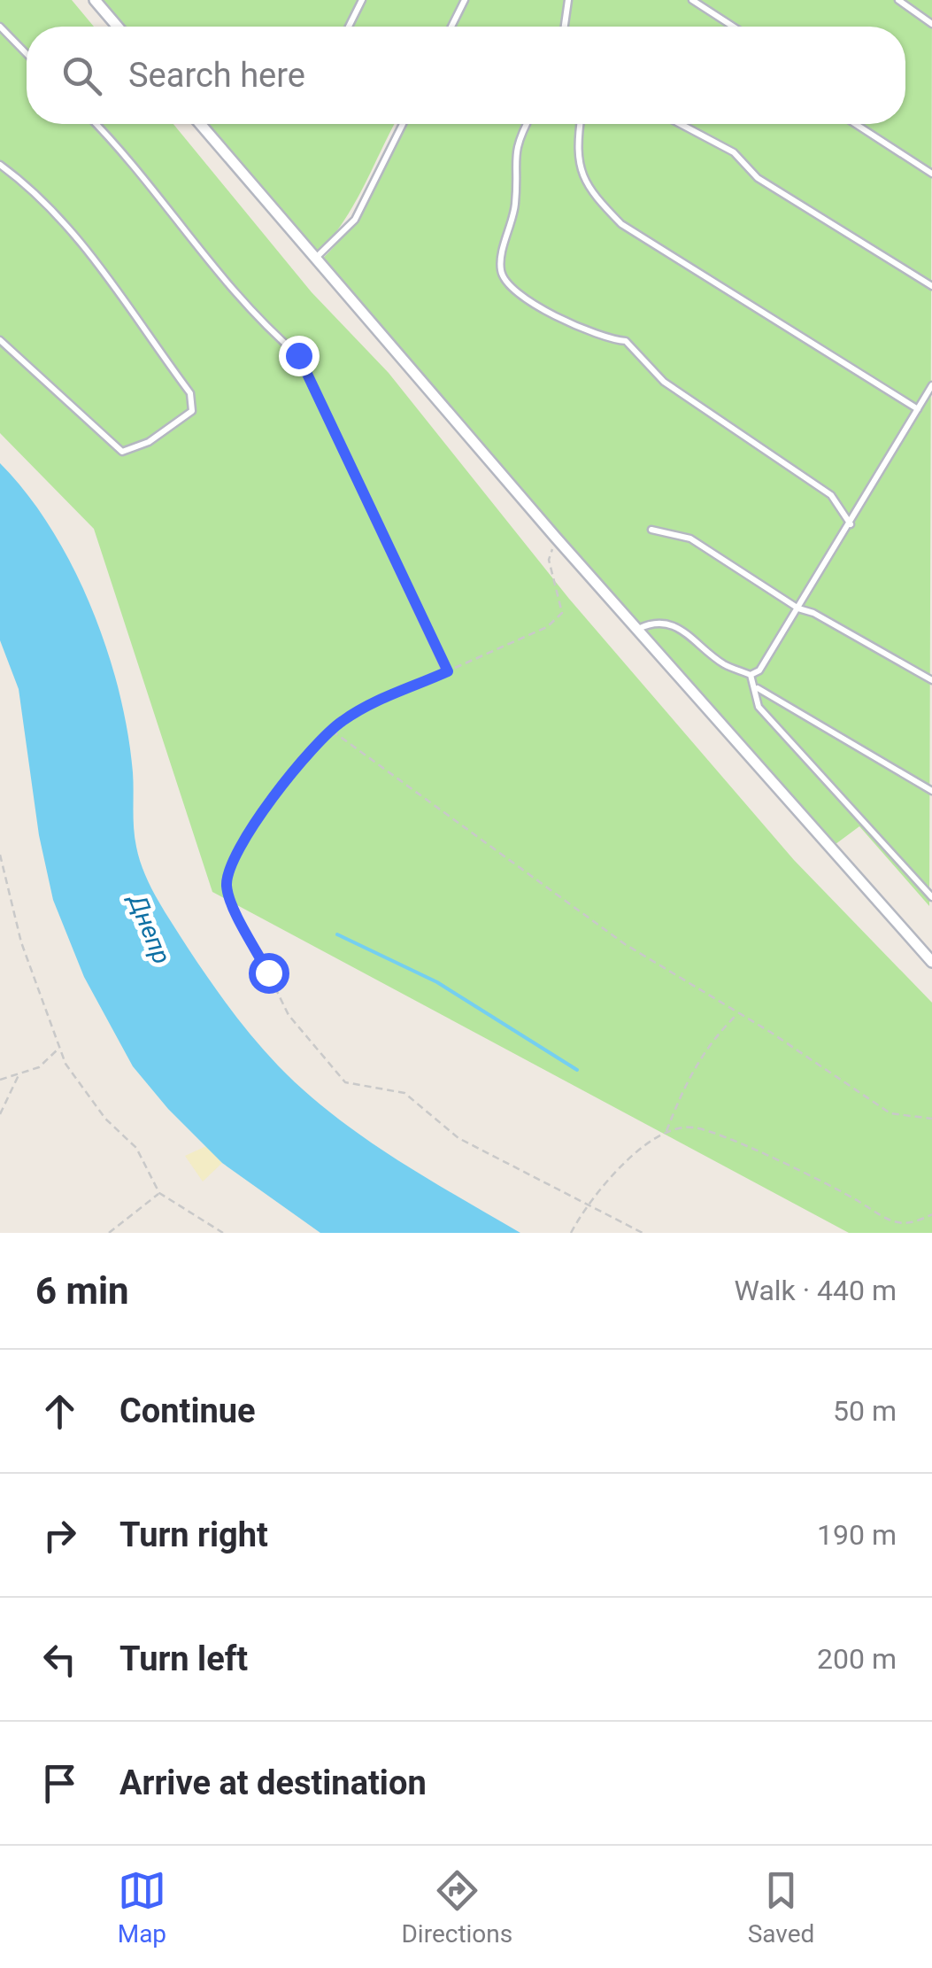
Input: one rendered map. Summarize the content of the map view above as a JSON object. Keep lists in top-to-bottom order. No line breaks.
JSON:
{"water":["Днепр"],"page":{"search":"Search here","heading":["6 min","Walk · 440 m"],"list":[["Continue","50 m"],["Turn right","190 m"],["Turn left","200 m"],"Arrive at destination"],"nav":["Map","Directions","Saved"]}}
